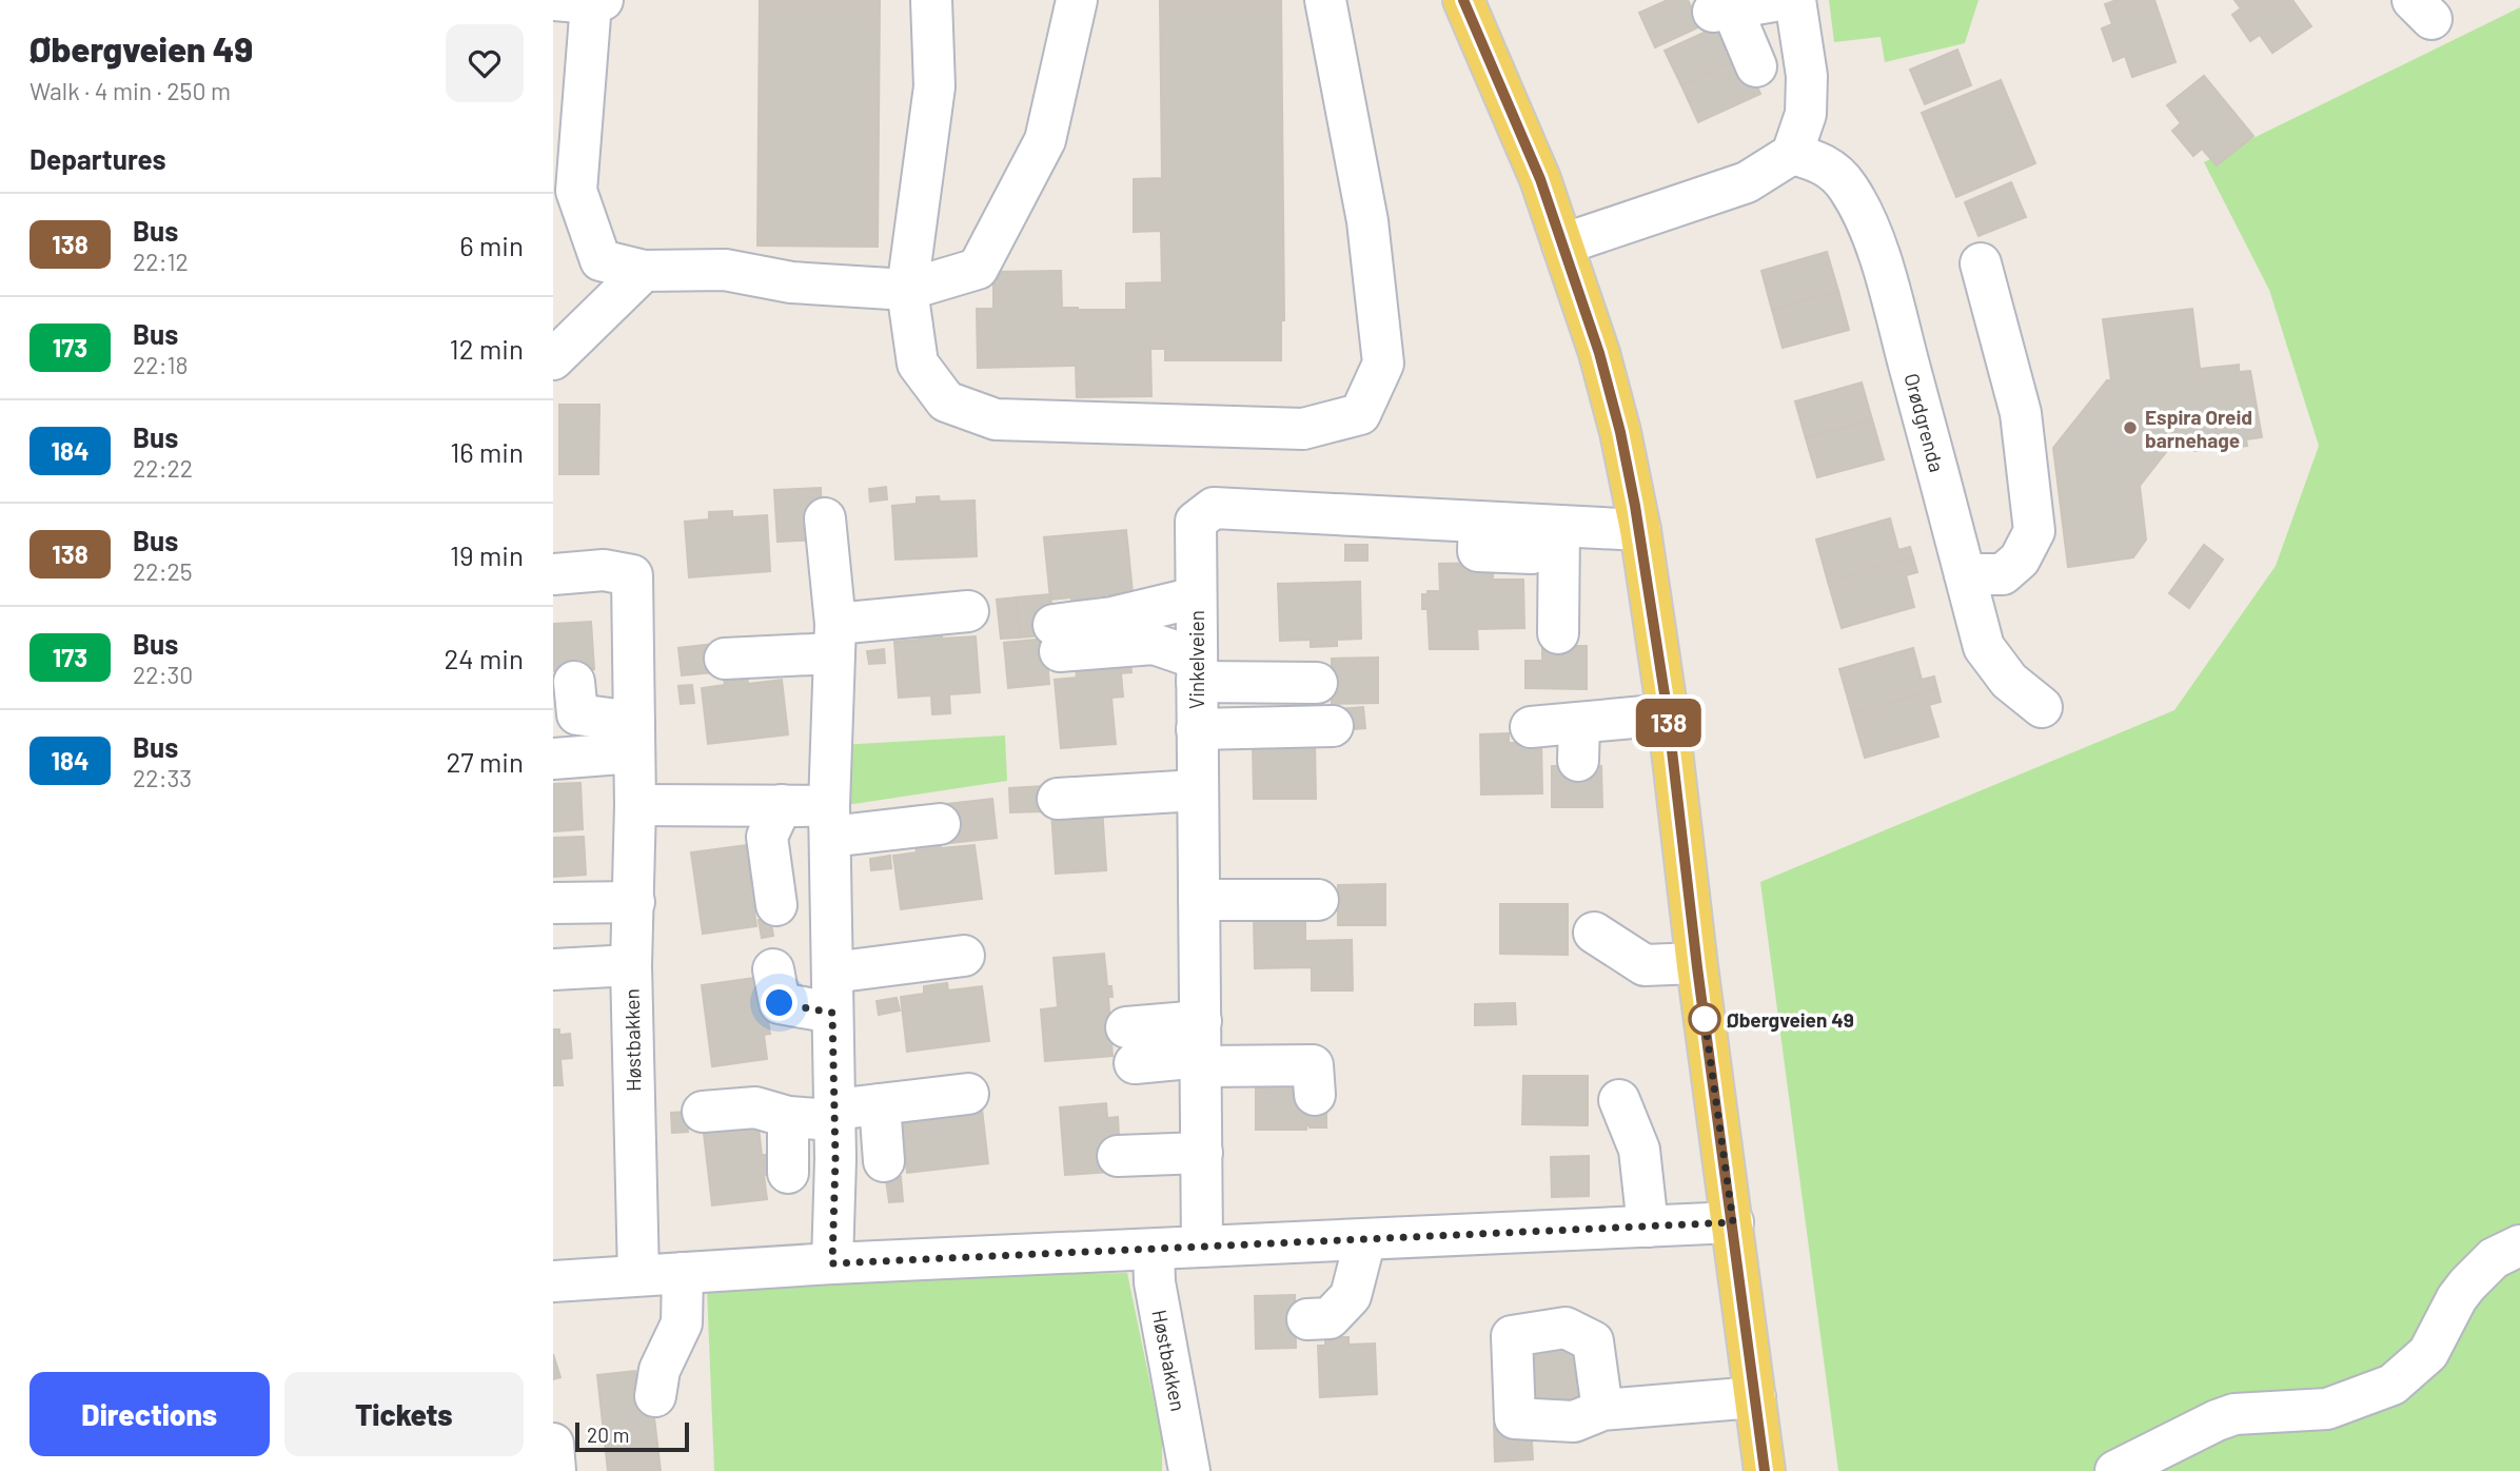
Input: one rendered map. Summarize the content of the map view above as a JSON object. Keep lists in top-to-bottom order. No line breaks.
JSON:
{"streets":{"street":["Orødgrenda","Vinkelveien","Høstbakken"]},"places":["Espira Oreid barnehage","Øbergveien 49"],"lines":["bus line 138"],"scale_bar":"20 m","page":{"heading":[["Øbergveien 49","Walk · 4 min · 250 m"],"Departures"],"on_map":"138","list":[{"mark":"138","name":"Bus","note":"22:12","value":"6 min"},{"mark":"173","name":"Bus","note":"22:18","value":"12 min"},{"mark":"184","name":"Bus","note":"22:22","value":"16 min"},{"mark":"138","name":"Bus","note":"22:25","value":"19 min"},{"mark":"173","name":"Bus","note":"22:30","value":"24 min"},{"mark":"184","name":"Bus","note":"22:33","value":"27 min"}],"buttons":["Directions","Tickets"],"scale":"20 m"}}
